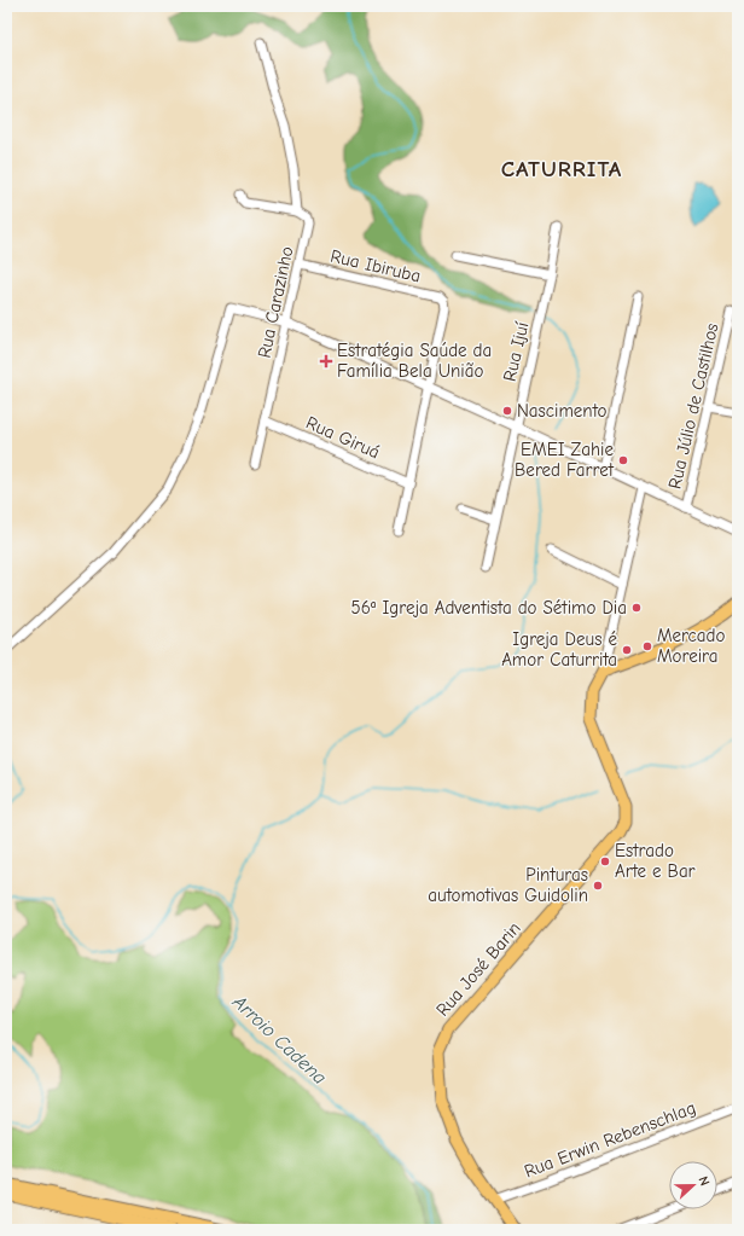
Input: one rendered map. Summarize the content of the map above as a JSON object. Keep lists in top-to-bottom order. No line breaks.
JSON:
{"streets":{"main road":["Rua José Barin"],"street":["Rua Ibiruba","Rua Carazinho","Rua Ijuí","Rua Júlio de Castilhos","Rua Giruá","Rua Erwin Rebenschlag"]},"crossings":[["Rua Ibiruba","Rua Carazinho"],["Rua Carazinho","Rua Giruá"],["Rua José Barin","Rua Erwin Rebenschlag"]],"districts":["CATURRITA"],"water":["Arroio Cadena"],"places":{"health":["Estratégia Saúde da Família Bela União"],"other":["Nascimento","EMEI Zahie Bered Farret","56ª Igreja Adventista do Sétimo Dia","Mercado Moreira","Igreja Deus é Amor Caturrita","Estrado Arte e Bar","Pinturas automotivas Guidolin"]},"north":"right"}
